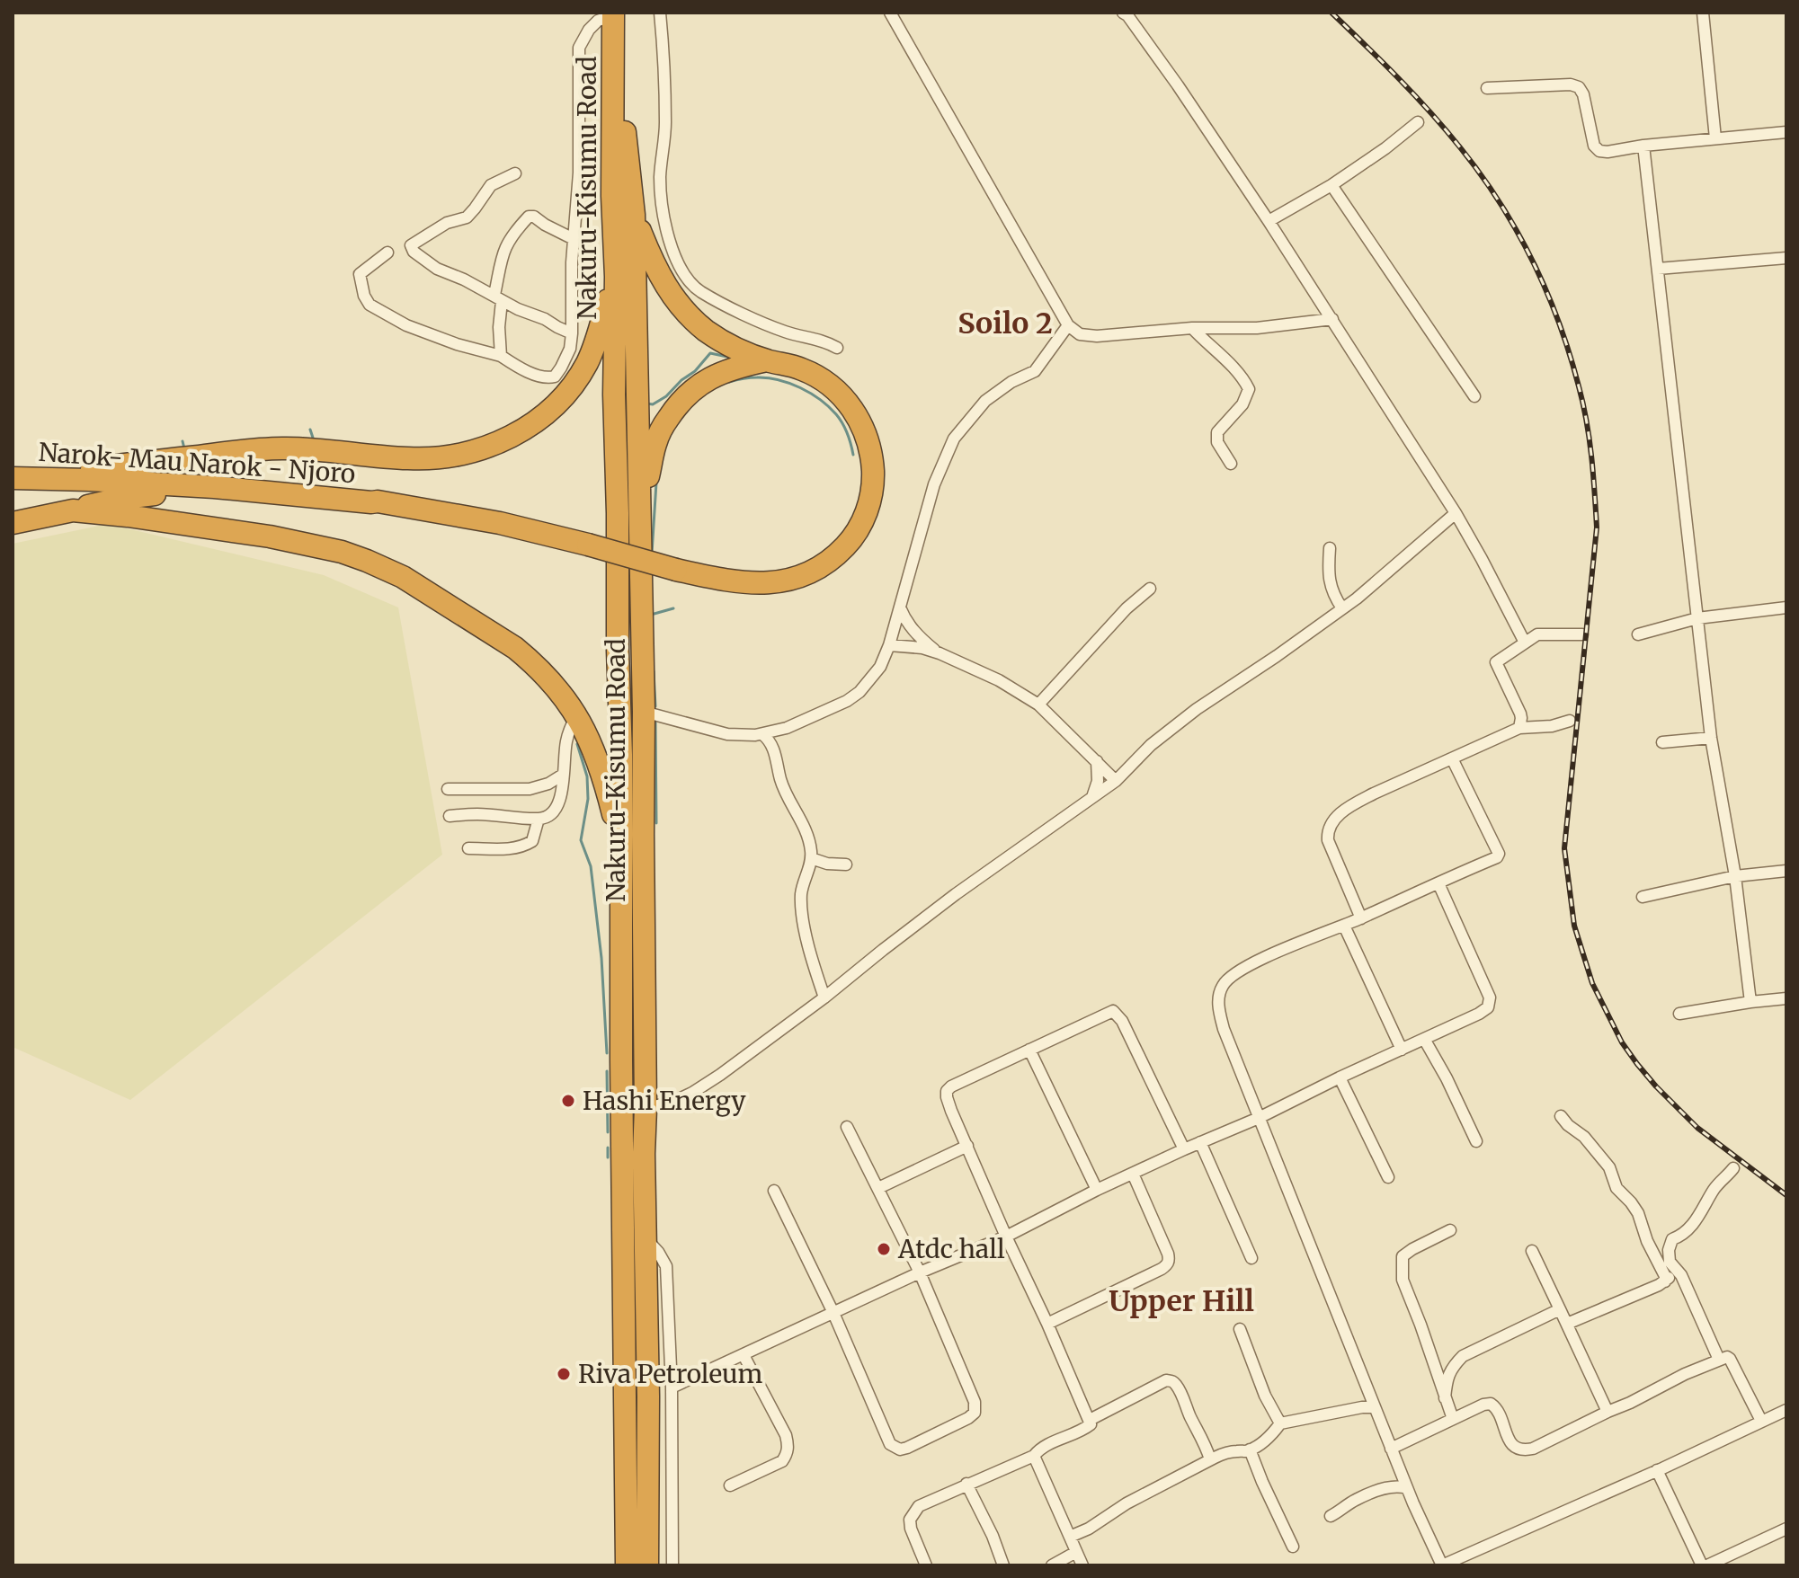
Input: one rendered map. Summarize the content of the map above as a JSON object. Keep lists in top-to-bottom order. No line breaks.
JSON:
{"streets":{"highway":["Nakuru-Kisumu Road","Narok- Mau Narok - Njoro"]},"crossings":[["Nakuru-Kisumu Road","Narok- Mau Narok - Njoro"]],"districts":["Soilo 2","Upper Hill"],"places":["Hashi Energy","Atdc hall","Riva Petroleum"]}
